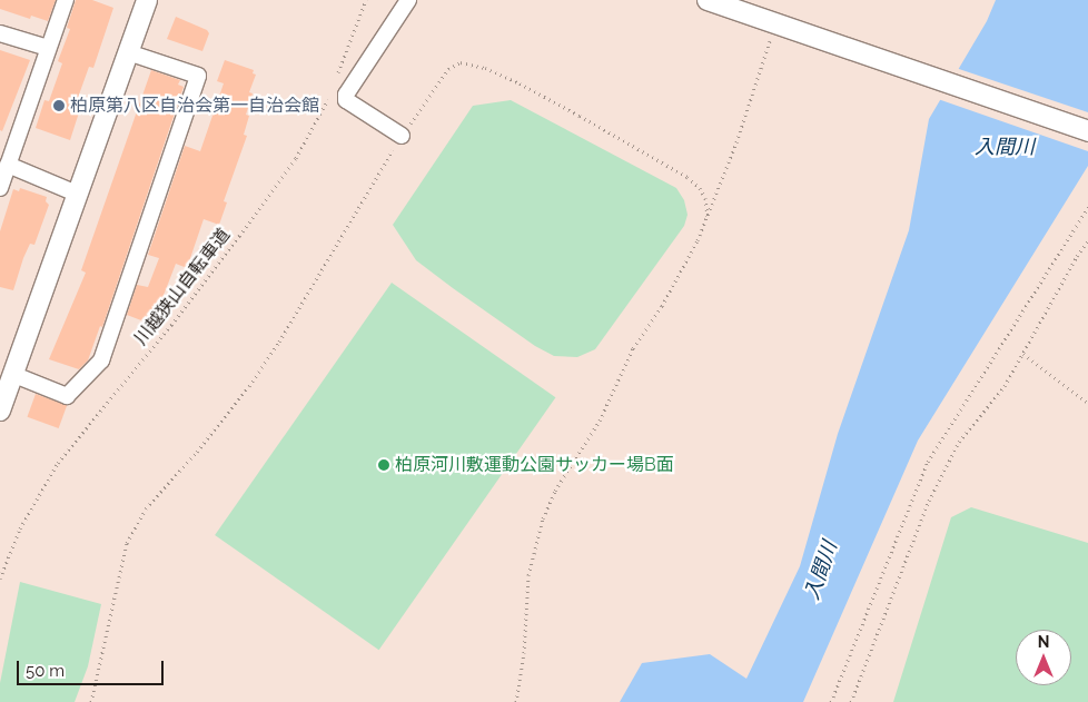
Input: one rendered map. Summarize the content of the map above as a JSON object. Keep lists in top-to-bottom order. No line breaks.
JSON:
{"streets":{"path":["川越狭山自転車道"]},"water":["入間川"],"places":["柏原第八区自治会第一自治会館","柏原河川敷運動公園サッカー場B面"],"scale_bar":"50 m","north":"top"}
